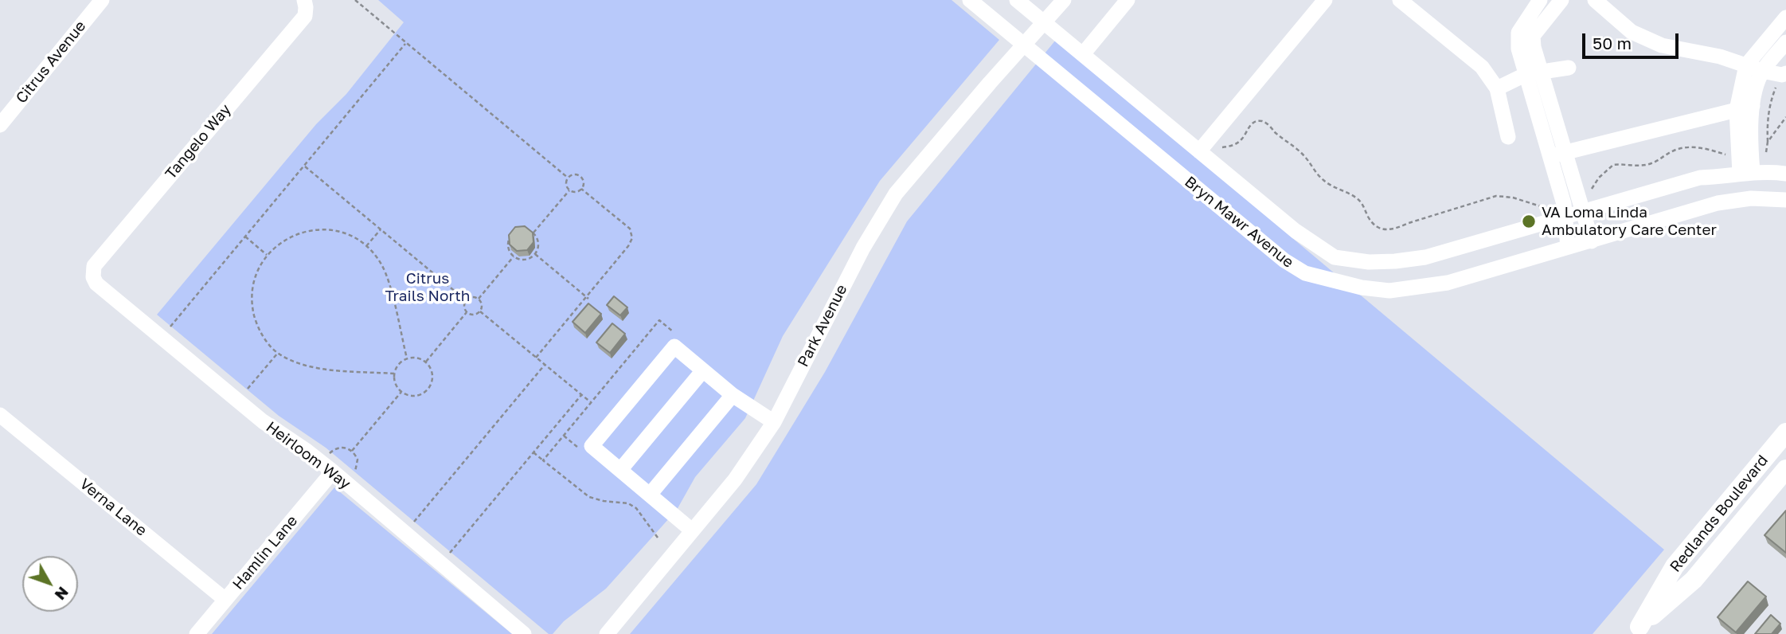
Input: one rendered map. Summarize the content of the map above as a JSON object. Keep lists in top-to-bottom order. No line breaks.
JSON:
{"streets":{"main road":["Redlands Boulevard"],"street":["Citrus Avenue","Tangelo Way","Bryn Mawr Avenue","Park Avenue","Heirloom Way","Verna Lane","Hamlin Lane"]},"crossings":[["Tangelo Way","Heirloom Way"],["Bryn Mawr Avenue","Park Avenue"],["Heirloom Way","Hamlin Lane"],["Verna Lane","Hamlin Lane"]],"parks":["Citrus Trails North"],"places":["VA Loma Linda Ambulatory Care Center"],"scale_bar":"50 m","north":"bottom right"}
